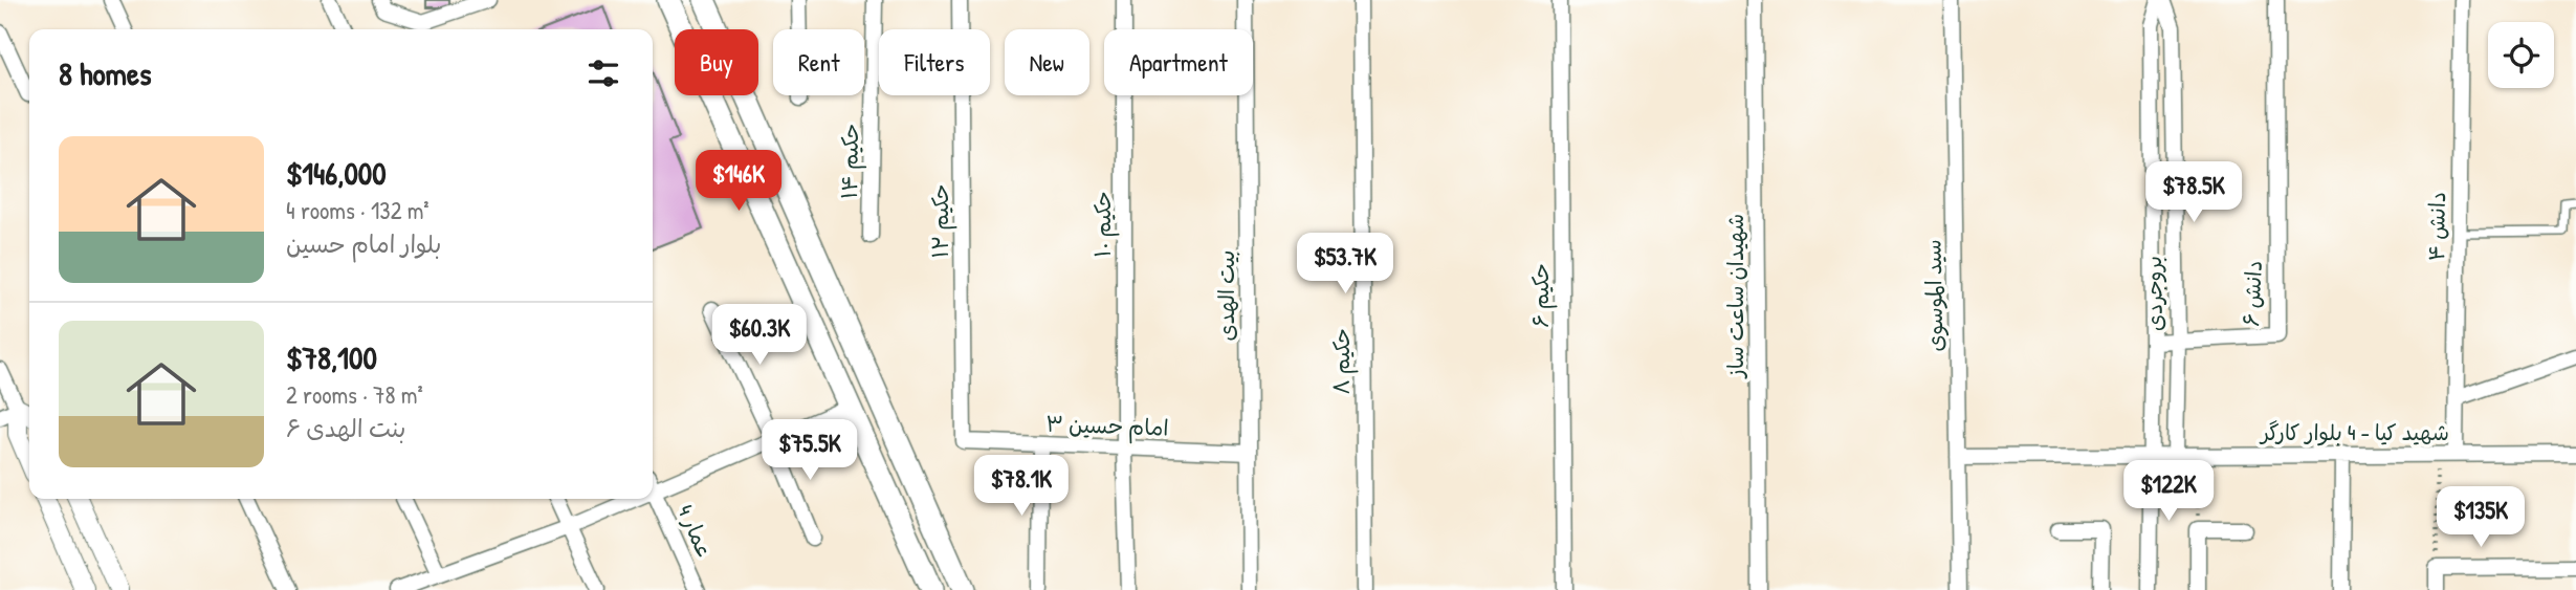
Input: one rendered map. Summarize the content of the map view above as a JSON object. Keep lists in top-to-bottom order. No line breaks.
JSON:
{"streets":{"street":["حکیم ۱۴","حکیم ۱۲","حکیم ۱۰","دانش ۴","بروجردی","دانش ۶","بیت الهدی","حکیم ۶","شهیدان ساعت ساز","سید الموسوی","حکیم ۸","امام حسین ۳","شهید کیا - 4 بلوار کارگر","عمار 4"]},"crossings":[["حکیم ۱۲","امام حسین ۳"],["حکیم ۱۰","امام حسین ۳"],["دانش ۴","شهید کیا - 4 بلوار کارگر"],["بروجردی","دانش ۶"],["بروجردی","شهید کیا - 4 بلوار کارگر"],["بیت الهدی","امام حسین ۳"],["سید الموسوی","شهید کیا - 4 بلوار کارگر"]],"page":{"chip":["Buy","Rent","Filters","New","Apartment"],"heading":"8 homes","list":[{"name":"$146,000","note":"4 rooms · 132 m² · بلوار امام حسین"},{"name":"$78,100","note":"2 rooms · 78 m² · بنت الهدی ۶"}],"price":["$146K","$78.5K","$53.7K","$60.3K","$75.5K","$78.1K","$122K","$135K"]}}
